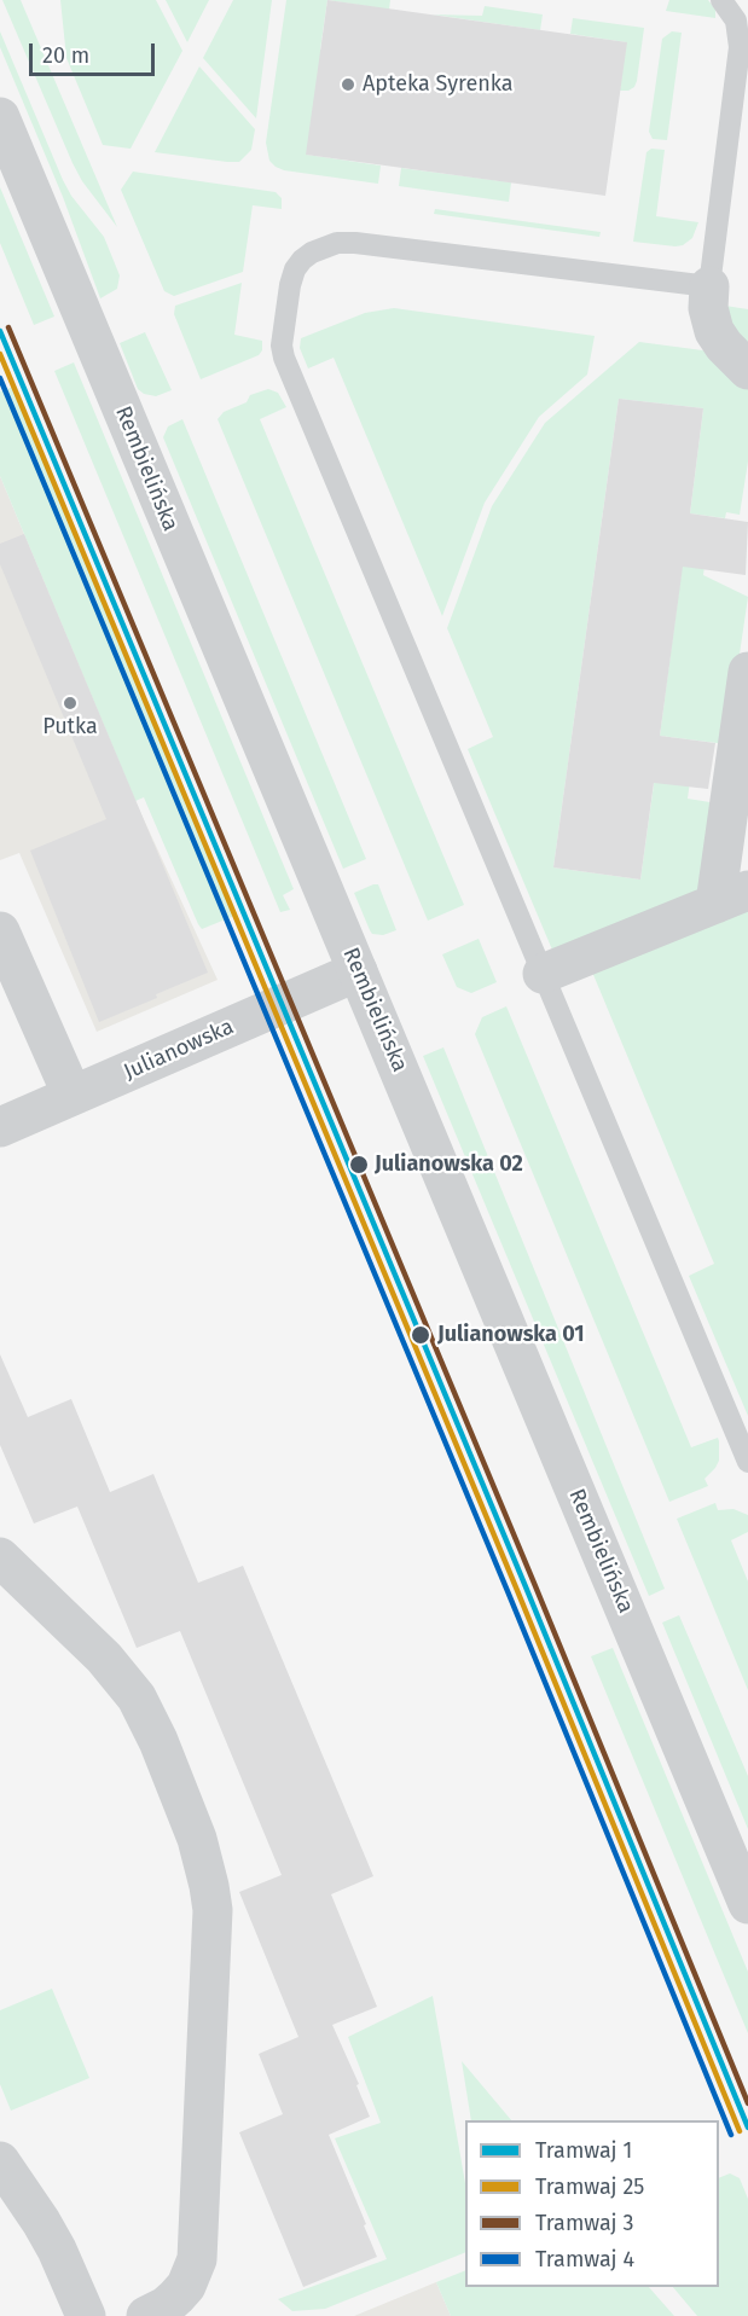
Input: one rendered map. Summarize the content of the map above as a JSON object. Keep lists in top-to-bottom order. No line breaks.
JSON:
{"streets":{"street":["Rembielińska","Julianowska"]},"crossings":[["Rembielińska","Julianowska"]],"places":["Apteka Syrenka","Putka","Julianowska 02","Julianowska 01"],"lines":["tram line 3","tram line 1","tram line 25","tram line 4"],"legend":["Tramwaj 1","Tramwaj 25","Tramwaj 3","Tramwaj 4"],"scale_bar":"20 m"}
